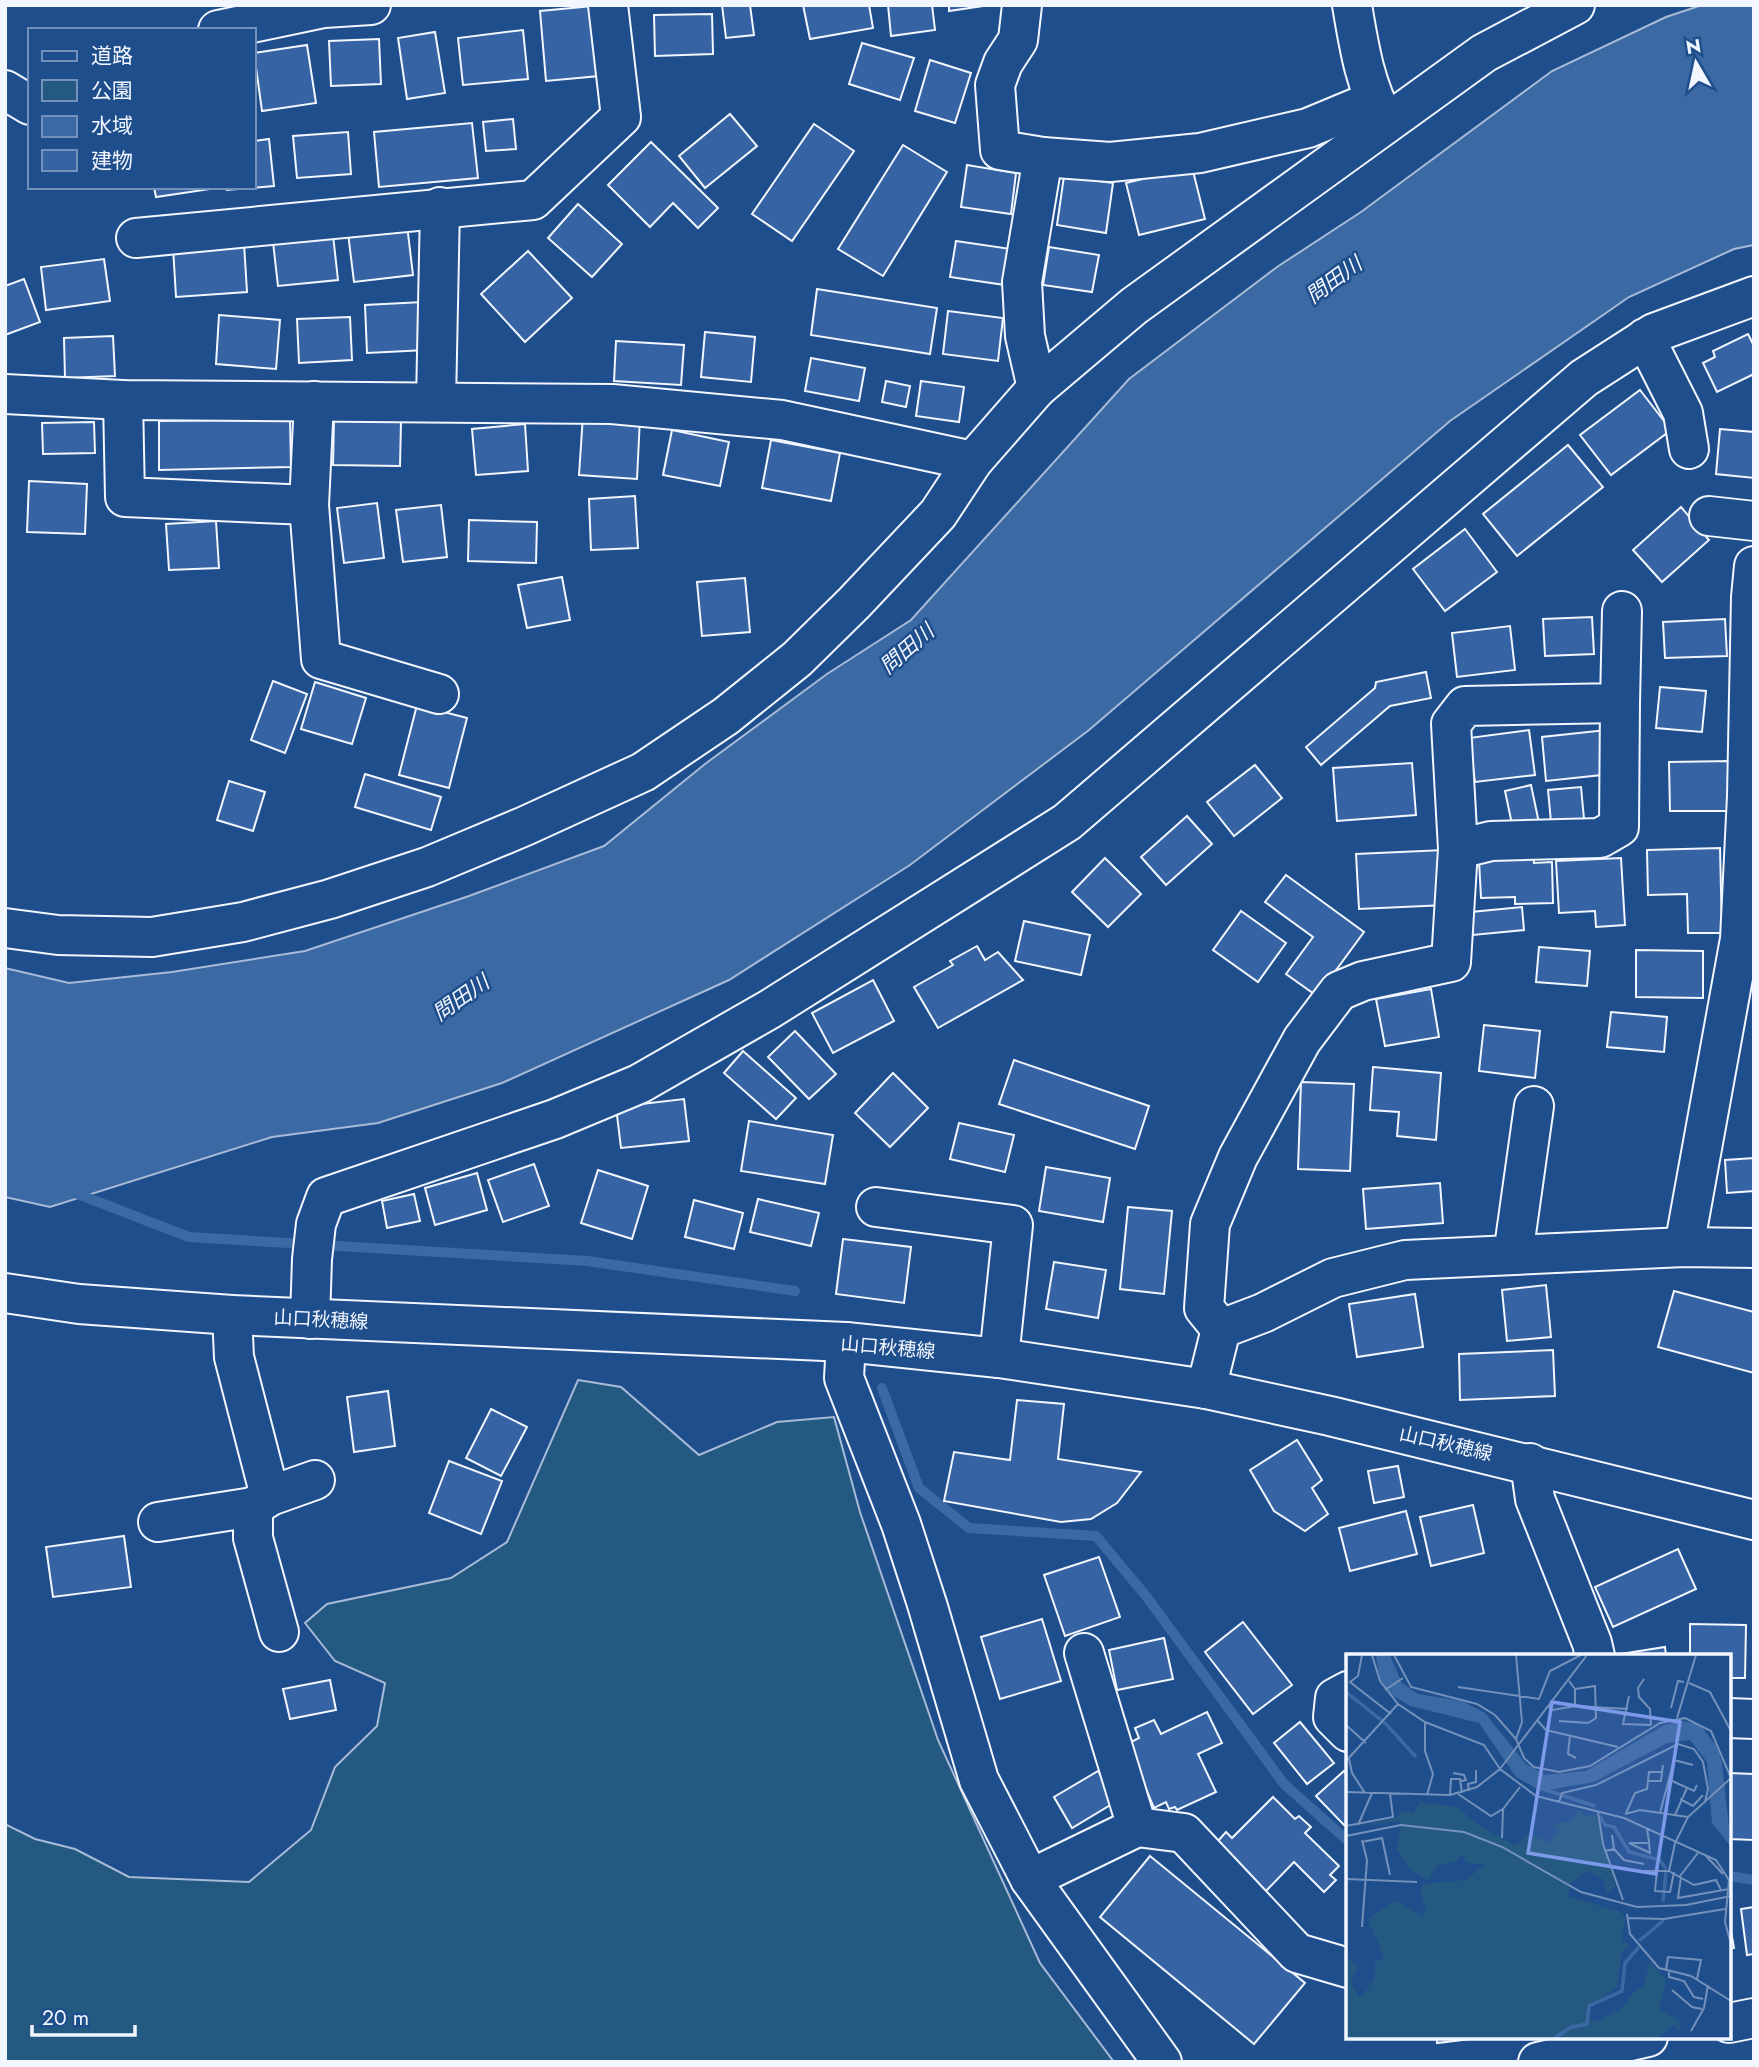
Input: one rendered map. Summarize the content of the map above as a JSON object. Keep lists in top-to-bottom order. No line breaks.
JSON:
{"streets":{"street":["山口秋穂線"]},"water":["問田川"],"legend":["道路","公園","水域","建物"],"scale_bar":"20 m","north":"top"}
